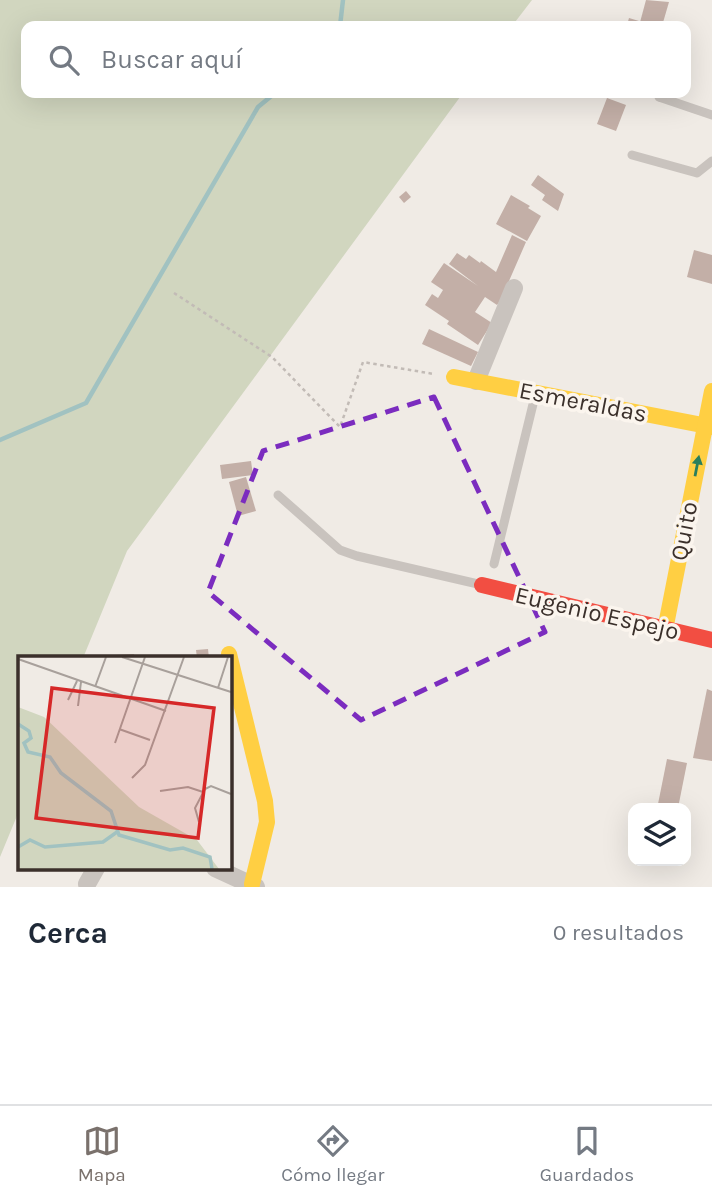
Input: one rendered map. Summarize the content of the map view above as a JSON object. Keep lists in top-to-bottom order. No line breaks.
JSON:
{"streets":{"street":["Esmeraldas","Quito","Eugenio Espejo"]},"crossings":[["Esmeraldas","Quito"],["Quito","Eugenio Espejo"]],"one_way":["Quito"],"page":{"search":"Buscar aquí","heading":["Cerca","0 resultados"],"nav":["Mapa","Cómo llegar","Guardados"]}}
